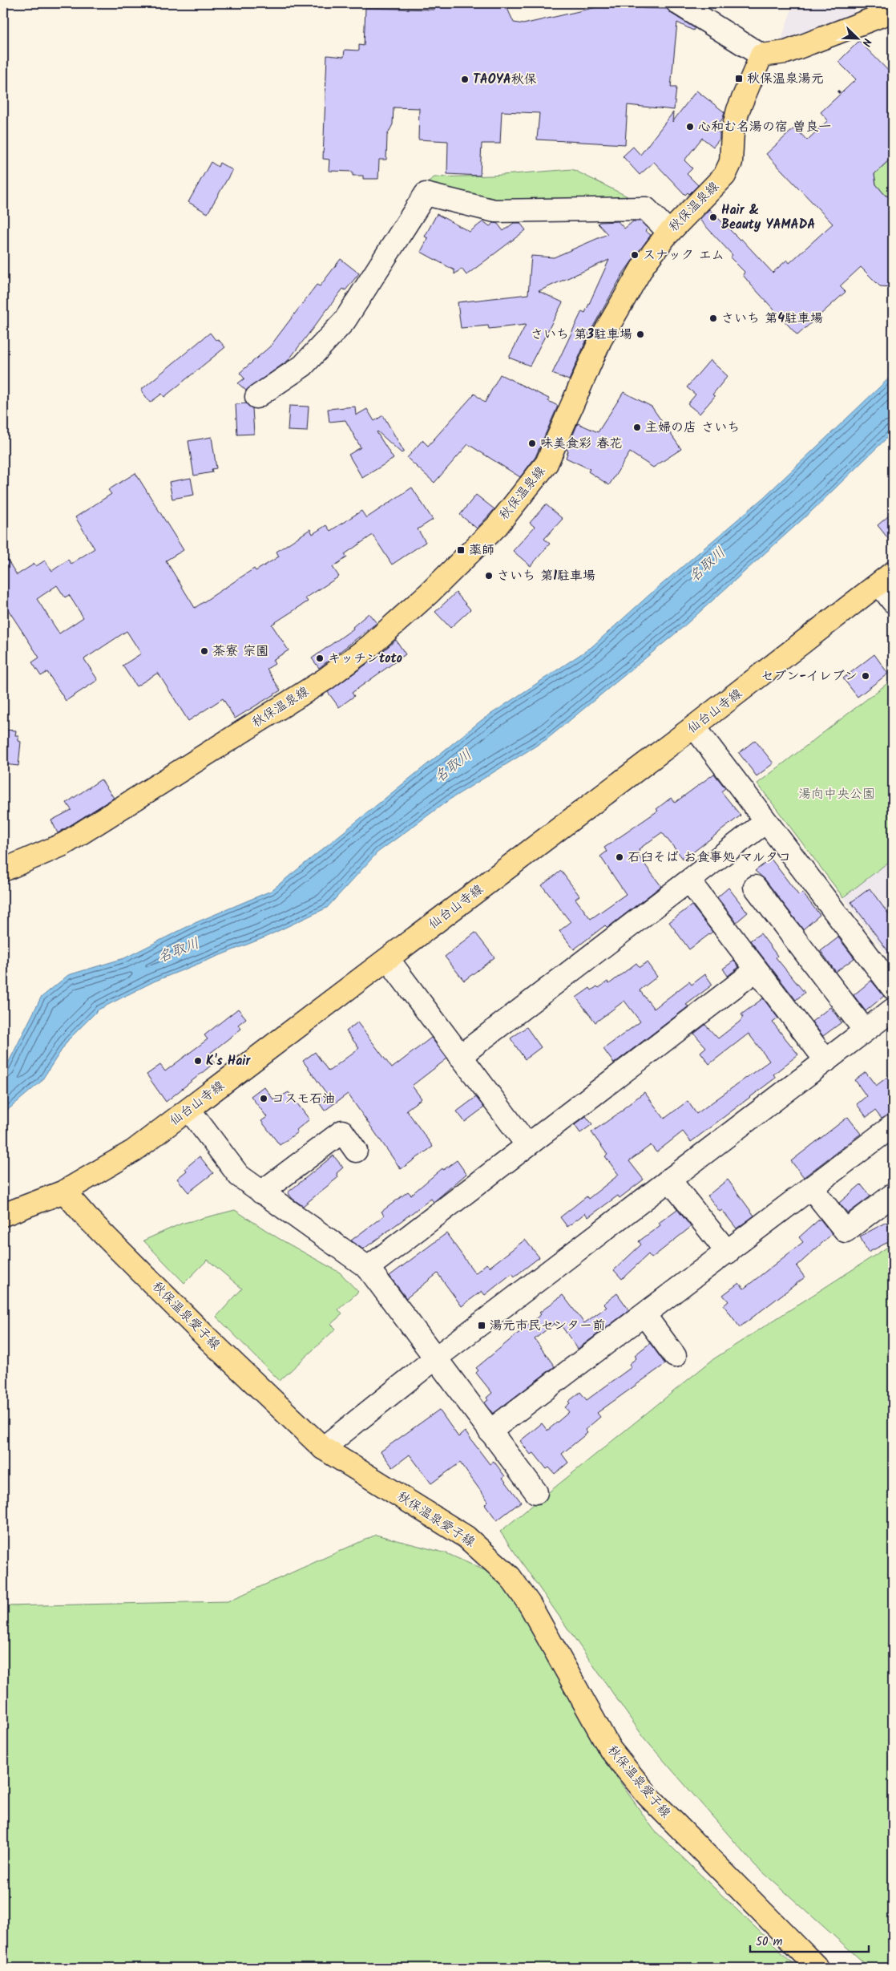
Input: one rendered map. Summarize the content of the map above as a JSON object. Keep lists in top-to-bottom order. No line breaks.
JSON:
{"streets":{"main road":["秋保温泉線","仙台山寺線","秋保温泉愛子線"]},"crossings":[["仙台山寺線","秋保温泉愛子線"]],"water":["名取川"],"parks":["湯向中央公園"],"places":{"transit":["秋保温泉湯元","薬師","湯元市民センター前"],"other":["TAOYA秋保","心和む名湯の宿 曽良一","Hair & Beauty YAMADA","スナック エム","さいち 第4駐車場","さいち 第3駐車場","主婦の店 さいち","味美食彩 春花","さいち 第1駐車場","茶寮 宗園","キッチンtoto","セブン-イレブン","石臼そば お食事処 マルタコ","K's Hair","コスモ石油"]},"scale_bar":"50 m","north":"bottom right"}
